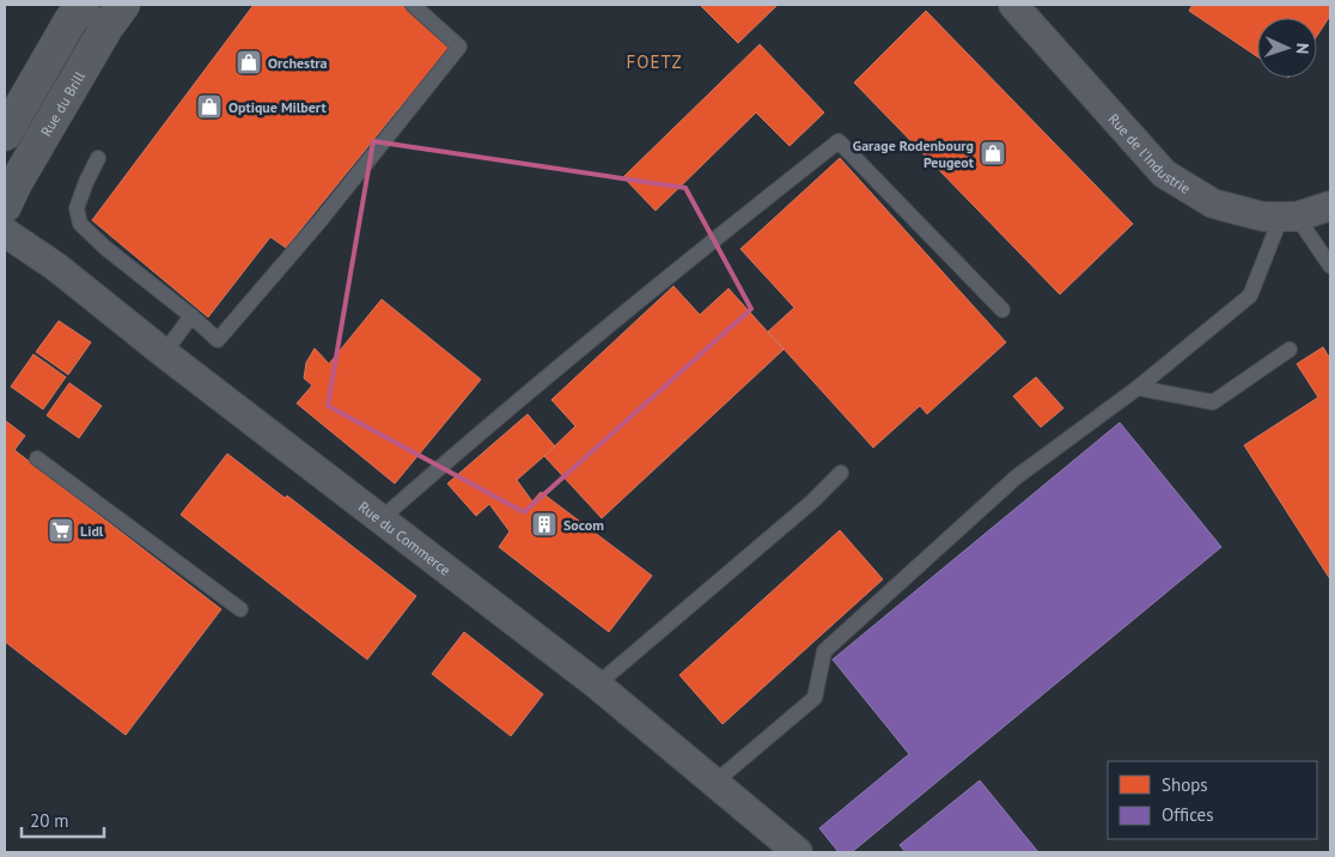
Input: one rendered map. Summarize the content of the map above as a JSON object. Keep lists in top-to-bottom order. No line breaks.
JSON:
{"streets":{"main road":["Rue du Brill"],"street":["Rue de l'Industrie","Rue du Commerce"]},"districts":["FOETZ"],"places":{"shop":["Orchestra","Optique Milbert","Garage Rodenbourg Peugeot"],"building":["Socom"],"supermarket":["Lidl"]},"legend":["Shops","Offices"],"scale_bar":"20 m","north":"right"}
